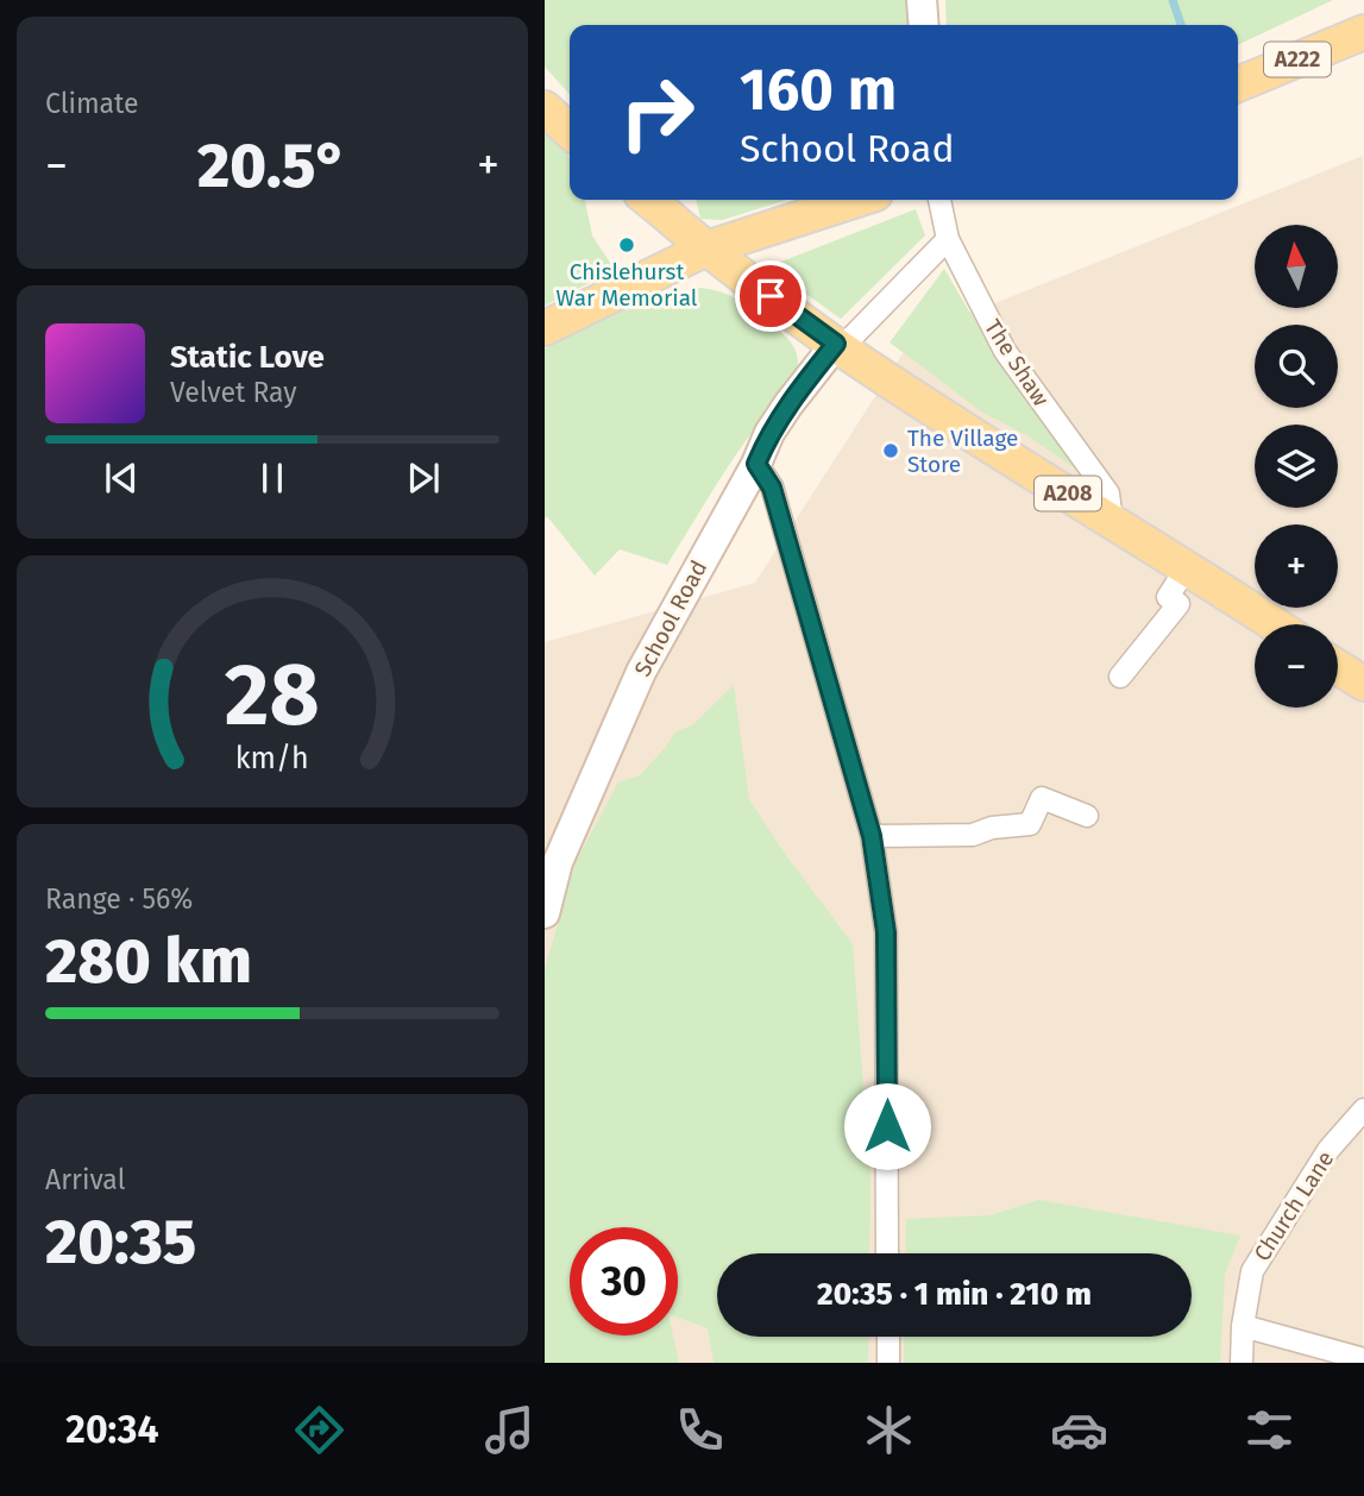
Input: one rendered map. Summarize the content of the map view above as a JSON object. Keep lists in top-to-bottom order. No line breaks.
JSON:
{"streets":{"main road":["A222","A208"],"street":["The Shaw","School Road","Church Lane"]},"crossings":[["The Shaw","A208"],["A208","School Road"]],"places":["Chislehurst War Memorial","The Village Store"],"north":"top","page":{"tile":["Climate",["Range · 56%","280 km"],["Arrival","20:35"]],"turn":["160 m","School Road"],"heat":["−","20.5°","+"],"map_buttons":["+","−"],"song":["Static Love","Velvet Ray"],"limit":"30","trip":"20:35 · 1 min · 210 m","tabs":"20:34","gauge":["28","km/h"]}}
